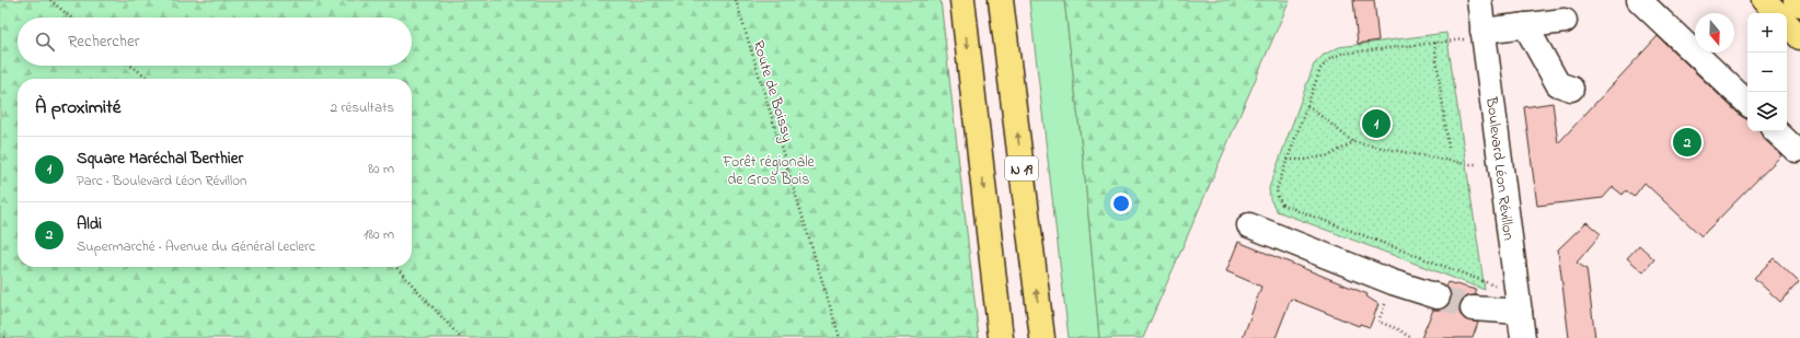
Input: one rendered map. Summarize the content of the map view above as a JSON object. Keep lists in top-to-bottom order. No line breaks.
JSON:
{"streets":{"main road":["N 19"],"street":["Boulevard Léon Révillon"],"path":["Route de Boissy"]},"parks":["Forêt régionale de Gros Bois"],"north":"bottom","page":{"map_buttons":["+","−"],"search":"Rechercher","heading":["À proximité","2 résultats"],"pins":["1","2"],"list":[{"mark":"1","name":"Square Maréchal Berthier","note":"Parc · Boulevard Léon Révillon","value":"80 m"},{"mark":"2","name":"Aldi","note":"Supermarché · Avenue du Général Leclerc","value":"180 m"}]}}
